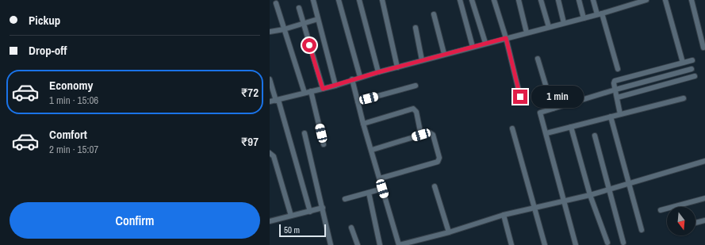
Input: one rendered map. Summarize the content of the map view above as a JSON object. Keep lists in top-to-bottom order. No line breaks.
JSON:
{"scale_bar":"50 m","north":"bottom","page":{"banner":["Pickup","Drop-off"],"list":[{"name":"Economy","note":"1 min · 15:06","value":"₹72"},{"name":"Comfort","note":"2 min · 15:07","value":"₹97"}],"bubble":"1 min","buttons":"Confirm","scale":"50 m"}}
